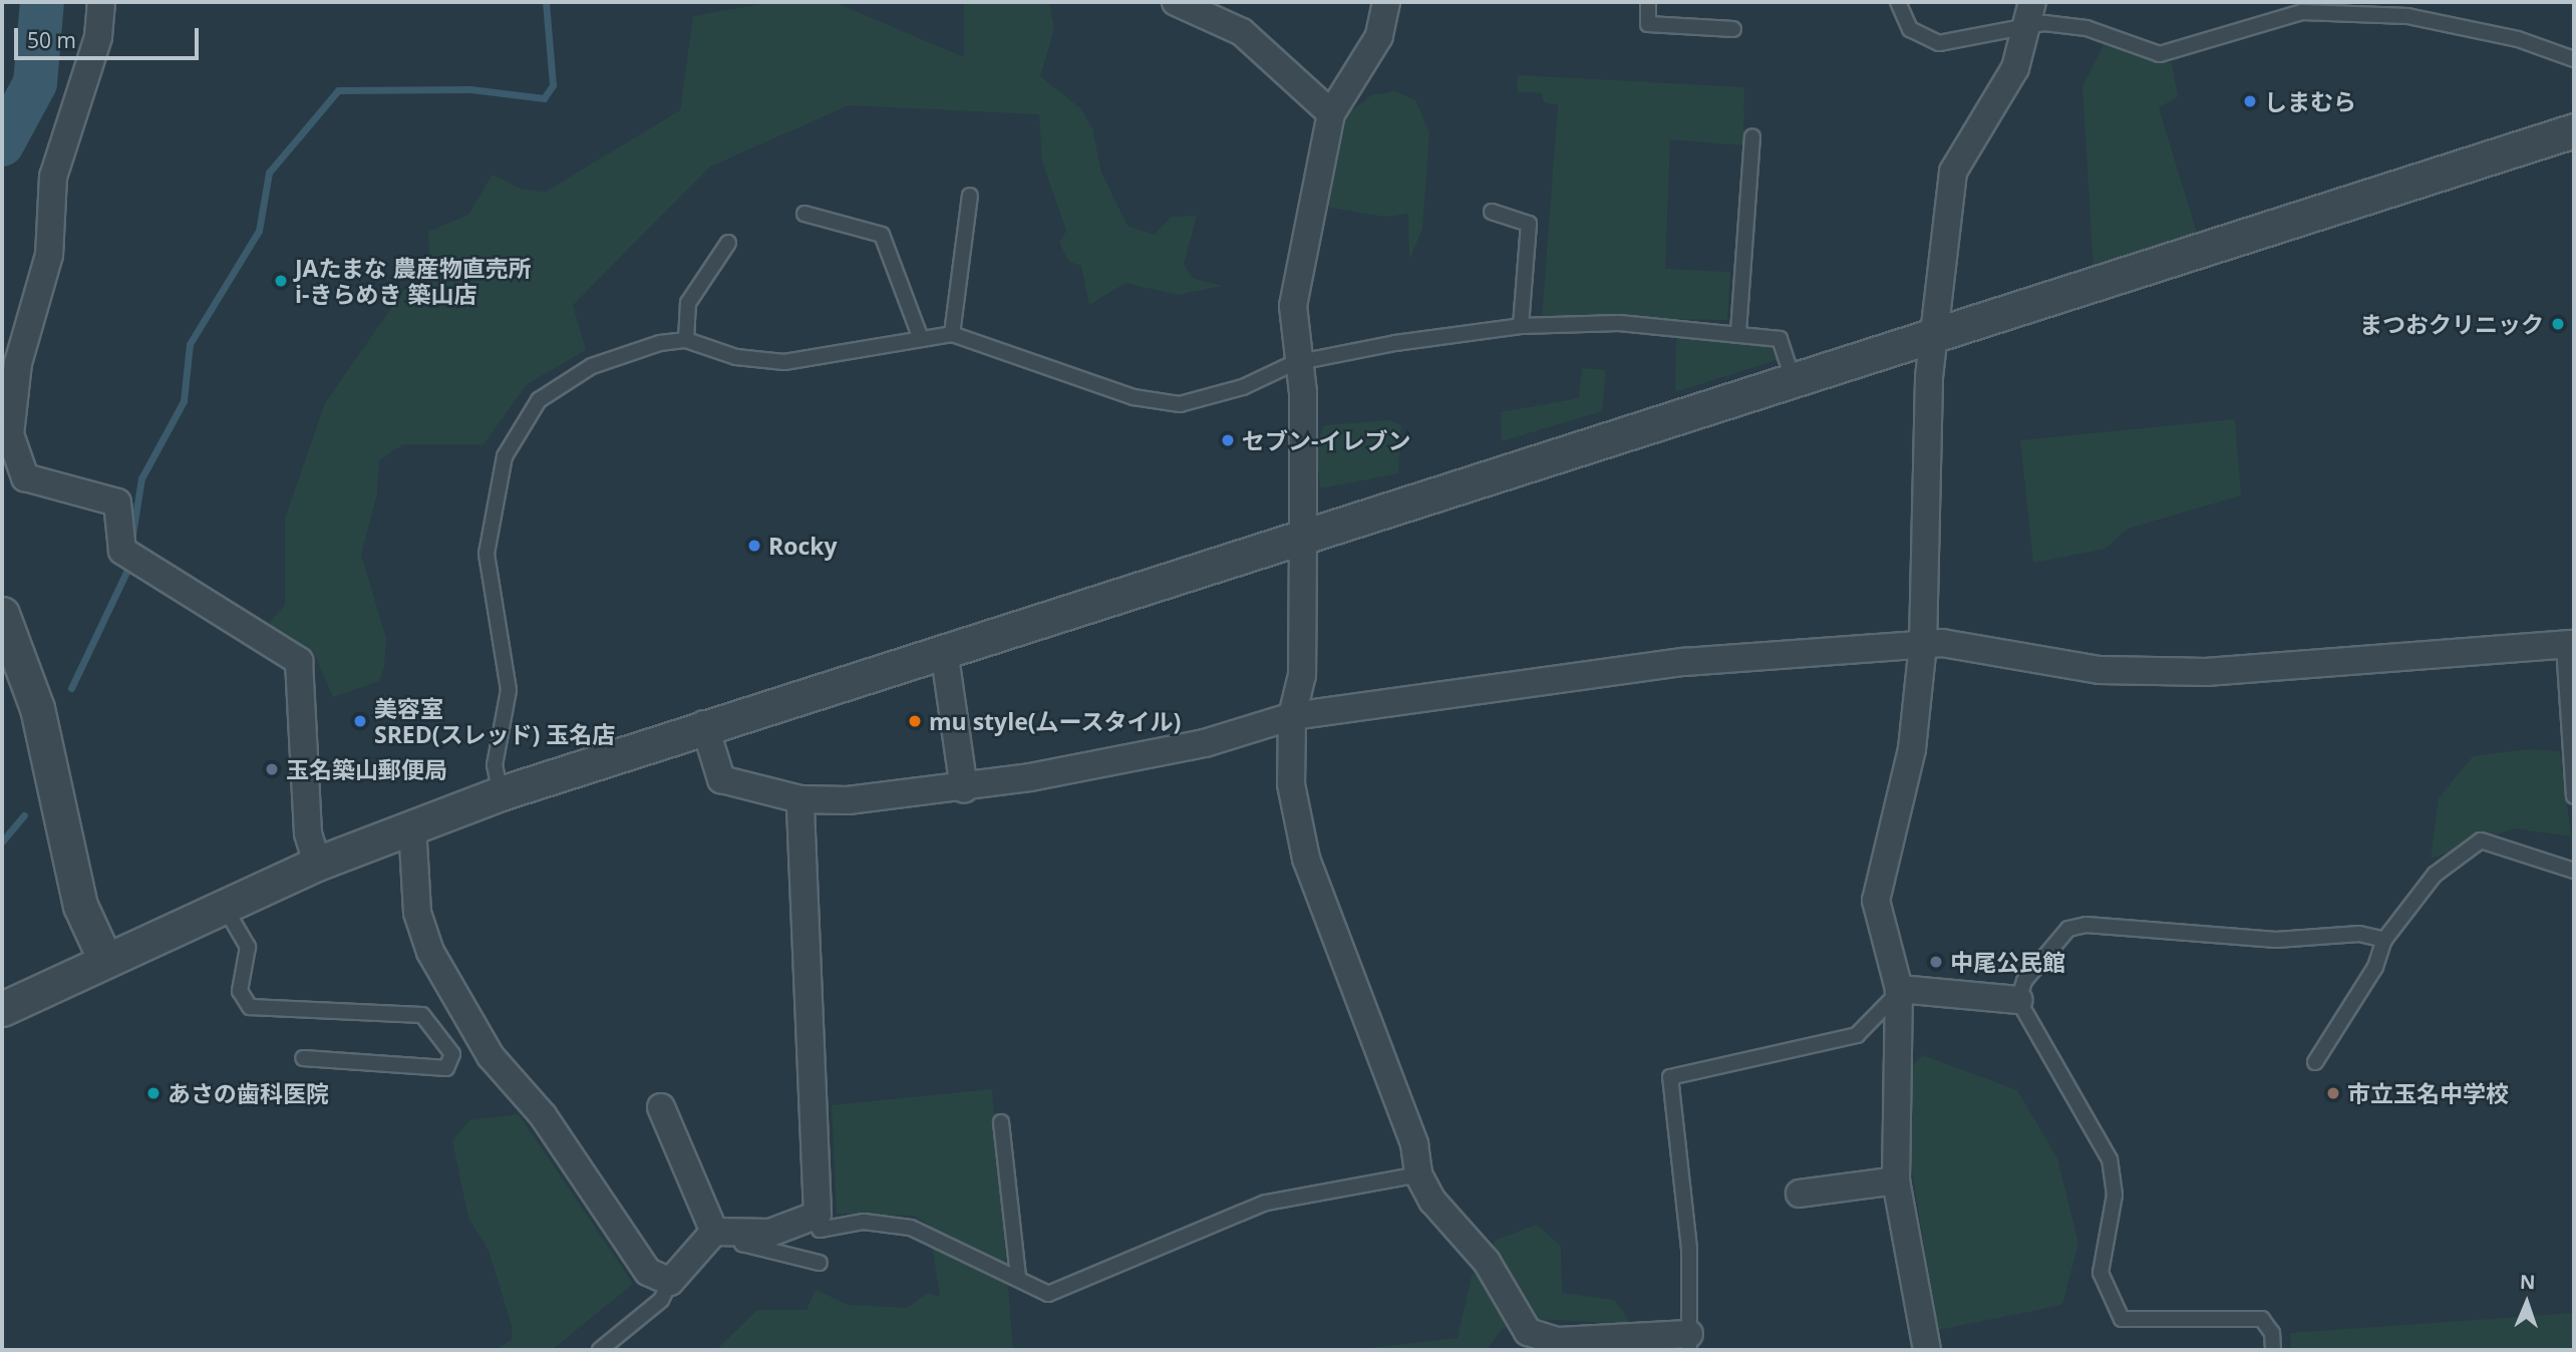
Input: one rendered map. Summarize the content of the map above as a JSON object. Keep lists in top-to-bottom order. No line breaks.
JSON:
{"places":["しまむら","JAたまな 農産物直売所 i-きらめき 築山店","まつおクリニック","セブン-イレブン","Rocky","美容室 SRED(スレッド) 玉名店","mu style(厶ースタイル)","玉名築山郵便局","中尾公民館","あさの歯科医院","市立玉名中学校"],"scale_bar":"50 m","north":"top"}
